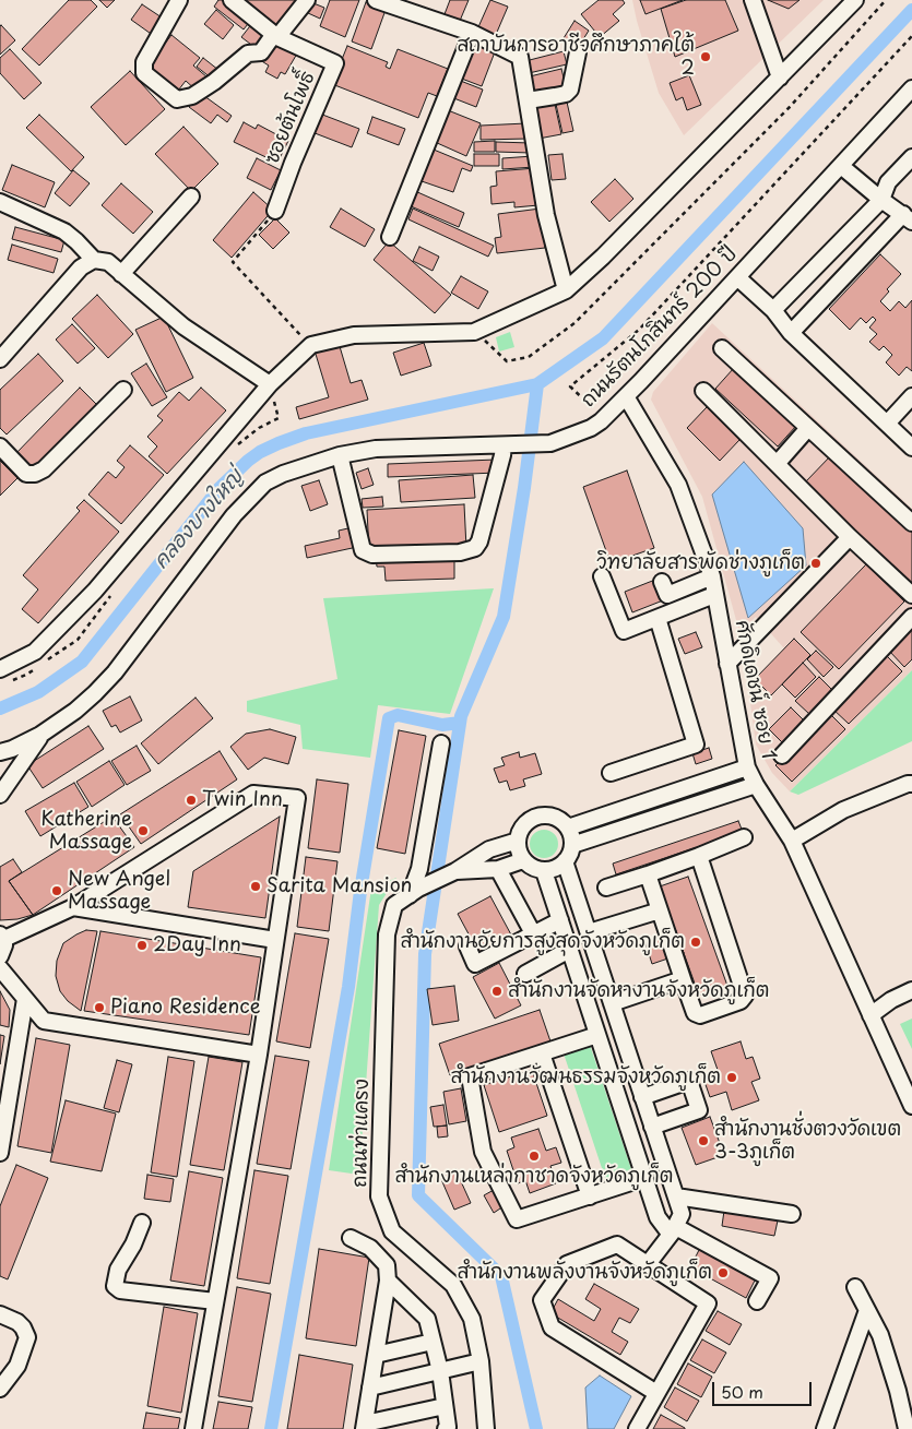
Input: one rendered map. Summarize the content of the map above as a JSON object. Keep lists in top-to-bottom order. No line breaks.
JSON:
{"streets":{"street":["ซอยต้นโพธิ์","ถนนรัตนโกสินทร์ 200 ปี","ศักดิเดชน์ ซอย 1","ถนนท่าแครง"]},"crossings":[["ถนนรัตนโกสินทร์ 200 ปี","ศักดิเดชน์ ซอย 1"]],"water":["คลองบางใหญ่"],"places":["สถาบันการอาชีวศึกษาภาคใต้ 2","วิทยาลัยสารพัดช่างภูเก็ต","Twin Inn","Katherine Massage","Sarita Mansion","New Angel Massage","สำนักงานอัยการสูงสุดจังหวัดภูเก็ต","2Day Inn","สำนักงานจัดหางานจังหวัดภูเก็ต","Piano Residence","สำนักงานวัฒนธรรมจังหวัดภูเก็ต","สำนักงานชั่งตวงวัดเขต 3-3ภูเก็ต","สำนักงานเหล่ากาชาดจังหวัดภูเก็ต","สำนักงานพลังงานจังหวัดภูเก็ต"],"scale_bar":"50 m"}
